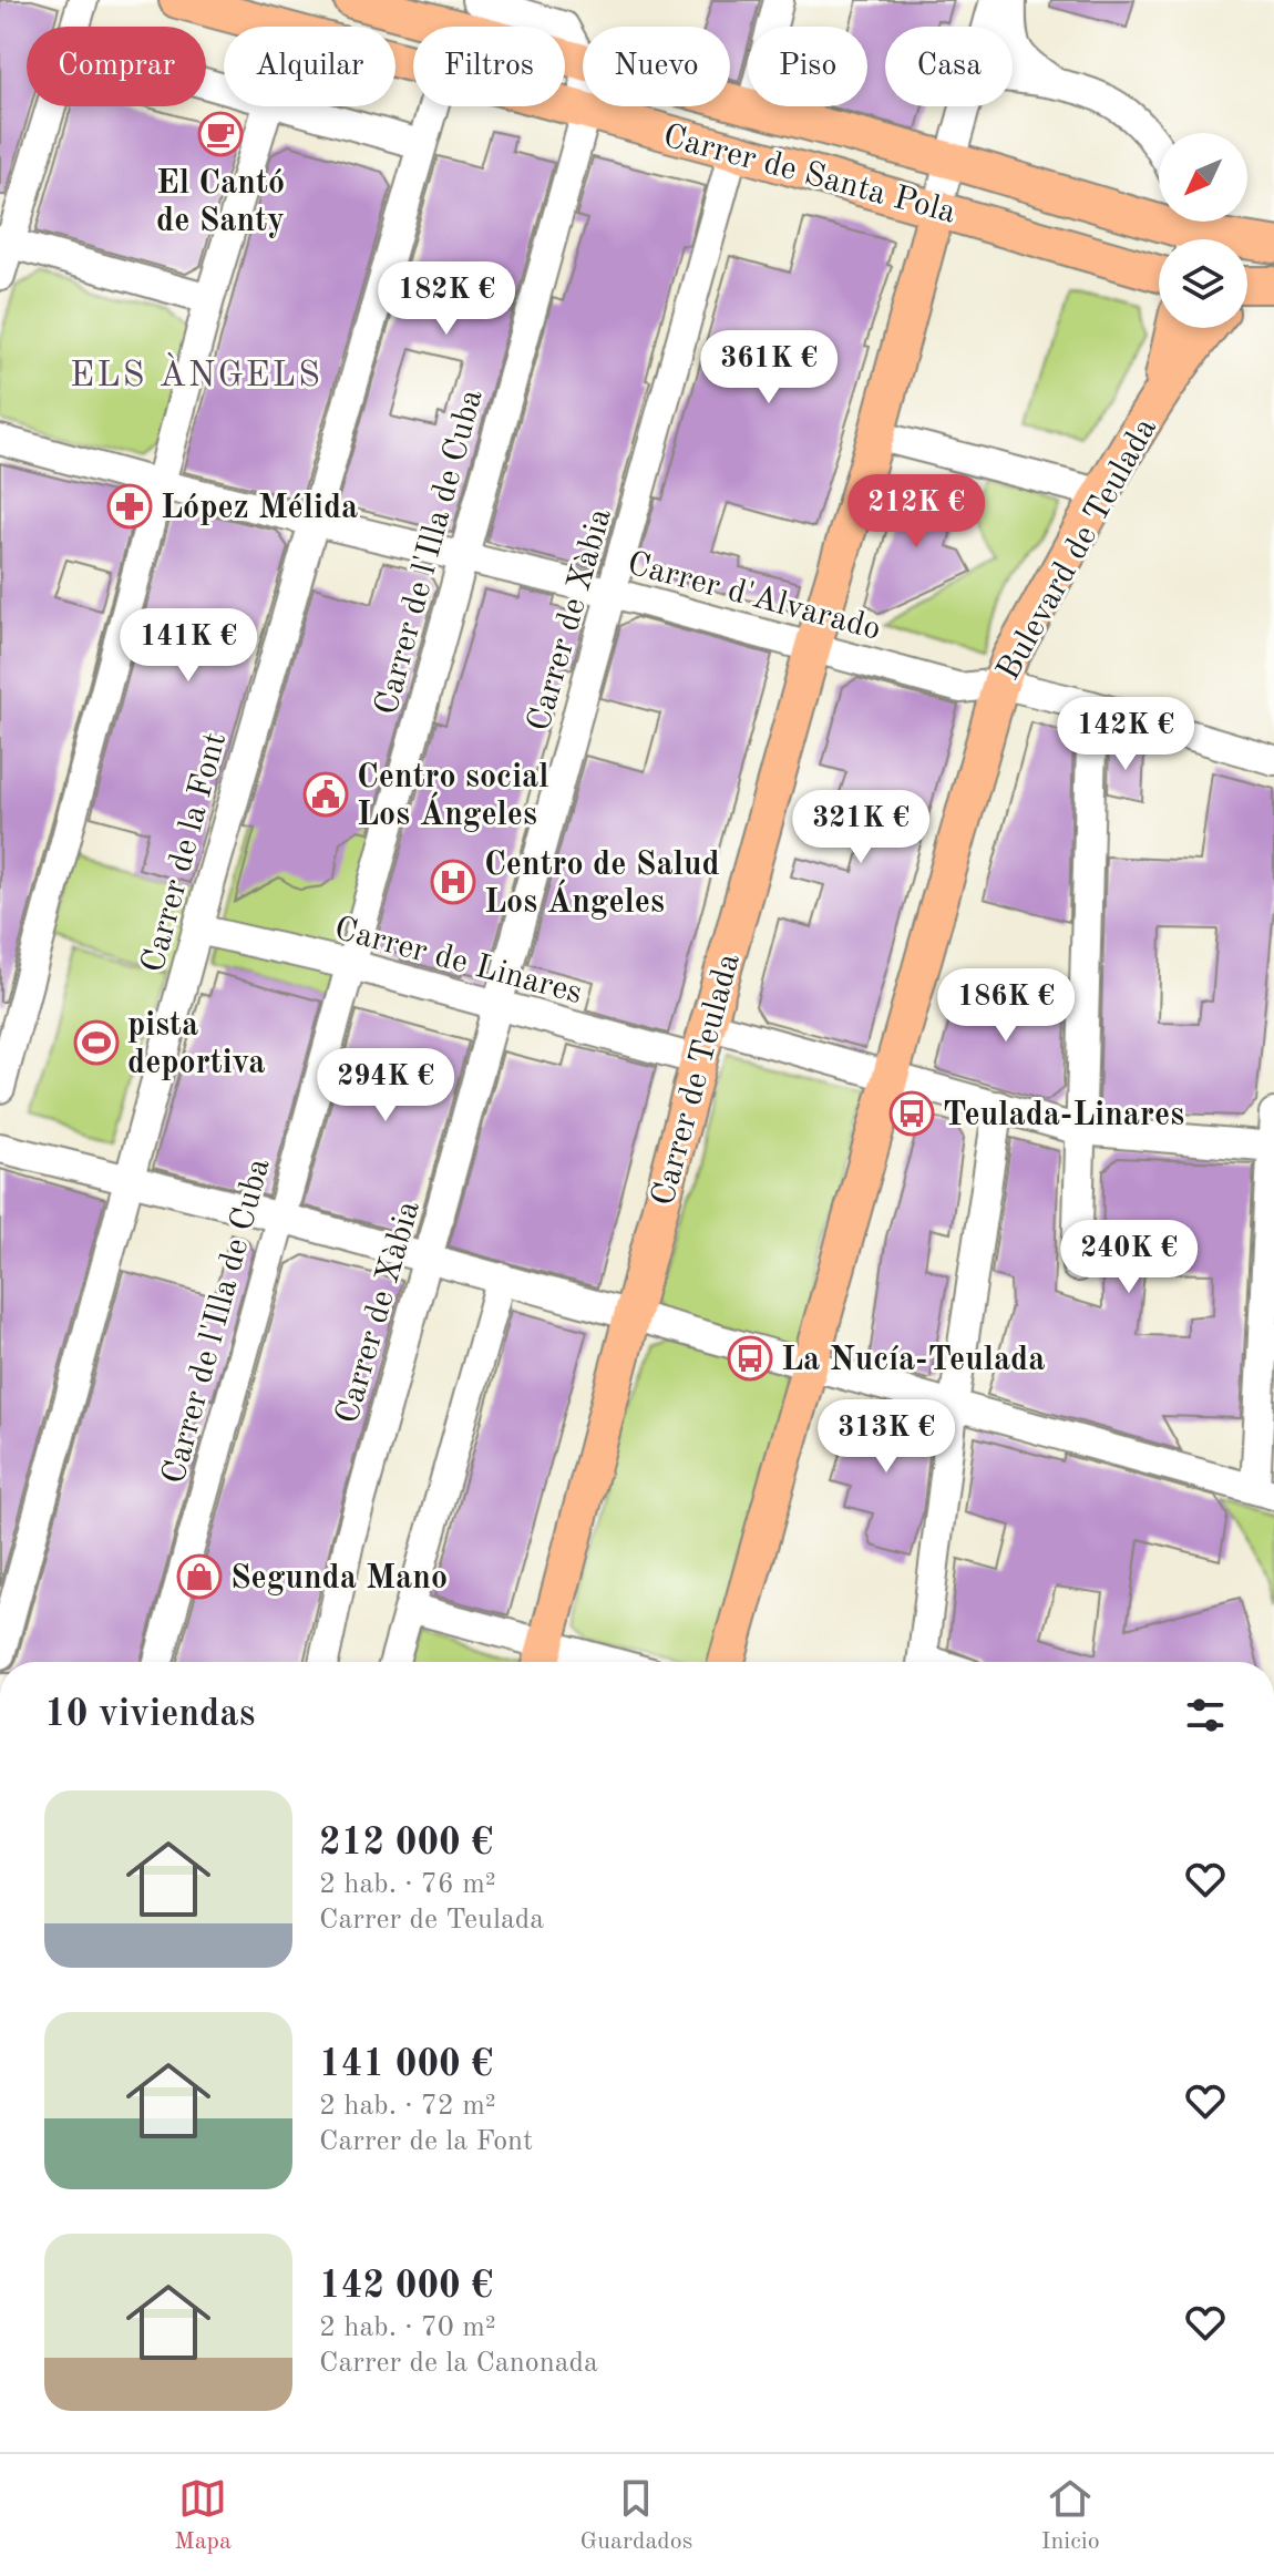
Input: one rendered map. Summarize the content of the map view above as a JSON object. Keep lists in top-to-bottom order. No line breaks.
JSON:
{"streets":{"main road":["Carrer de Santa Pola","Bulevard de Teulada","Carrer de Teulada"],"street":["Carrer de l'Illa de Cuba","Carrer d'Alvarado","Carrer de Xàbia","Carrer de la Font","Carrer de Linares"]},"crossings":[["Carrer de Santa Pola","Carrer de l'Illa de Cuba"],["Carrer de Santa Pola","Carrer de Xàbia"],["Carrer de Santa Pola","Carrer de Teulada"],["Bulevard de Teulada","Carrer d'Alvarado"],["Carrer de l'Illa de Cuba","Carrer d'Alvarado"],["Carrer de l'Illa de Cuba","Carrer de Linares"],["Carrer d'Alvarado","Carrer de Xàbia"],["Carrer d'Alvarado","Carrer de la Font"],["Carrer d'Alvarado","Carrer de Teulada"],["Carrer de Xàbia","Carrer de Linares"],["Carrer de la Font","Carrer de Linares"],["Carrer de Linares","Carrer de Teulada"]],"districts":["ELS ÀNGELS"],"places":{"cafe":["El Cantó de Santy"],"pharmacy":["López Mélida"],"public building":["Centro social Los Ángeles"],"hospital":["Centro de Salud Los Ángeles"],"sports":["pista deportiva"],"bus stop":["Teulada-Linares","La Nucía-Teulada"],"shop":["Segunda Mano"]},"north":"bottom left","page":{"chip":["Comprar","Alquilar","Filtros","Nuevo","Piso","Casa"],"price":["182K €","361K €","212K €","141K €","142K €","321K €","186K €","294K €","240K €","313K €"],"heading":"10 viviendas","list":[{"name":"212 000 €","note":"2 hab. · 76 m² · Carrer de Teulada"},{"name":"141 000 €","note":"2 hab. · 72 m² · Carrer de la Font"},{"name":"142 000 €","note":"2 hab. · 70 m² · Carrer de la Canonada"}],"tabs":["Mapa","Guardados","Inicio"]}}
